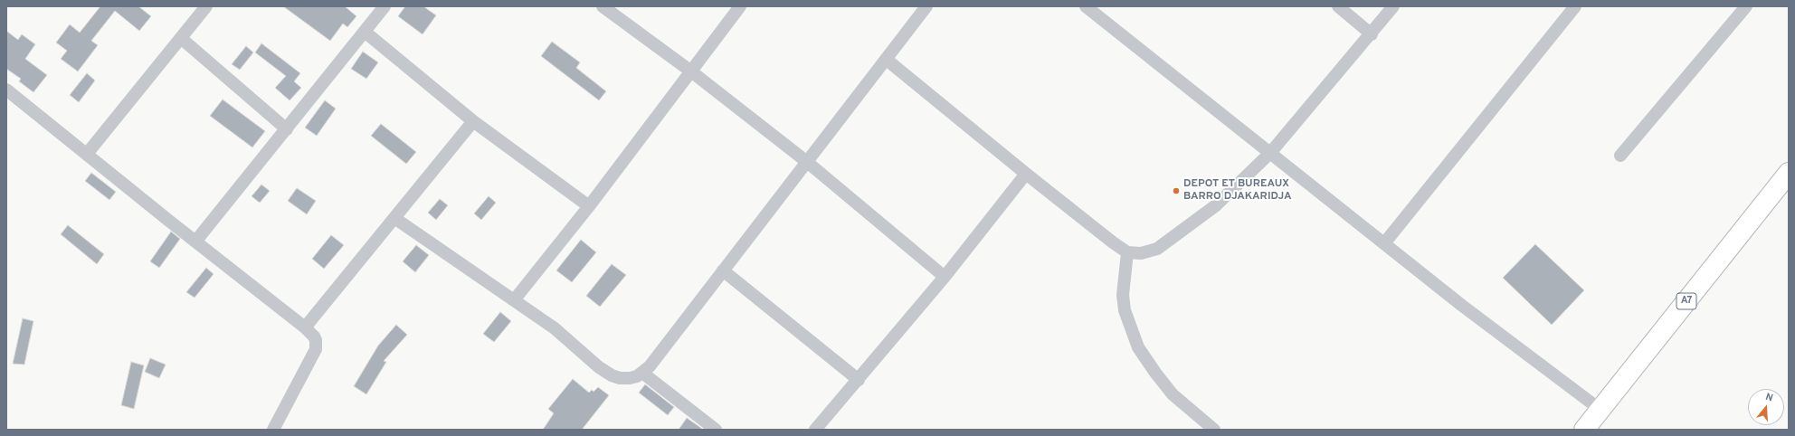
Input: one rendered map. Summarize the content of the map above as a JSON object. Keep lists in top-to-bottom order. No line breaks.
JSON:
{"streets":{"highway":["A7"]},"places":["DEPOT ET BUREAUX BARRO DJAKARIDJA"],"north":"top"}
